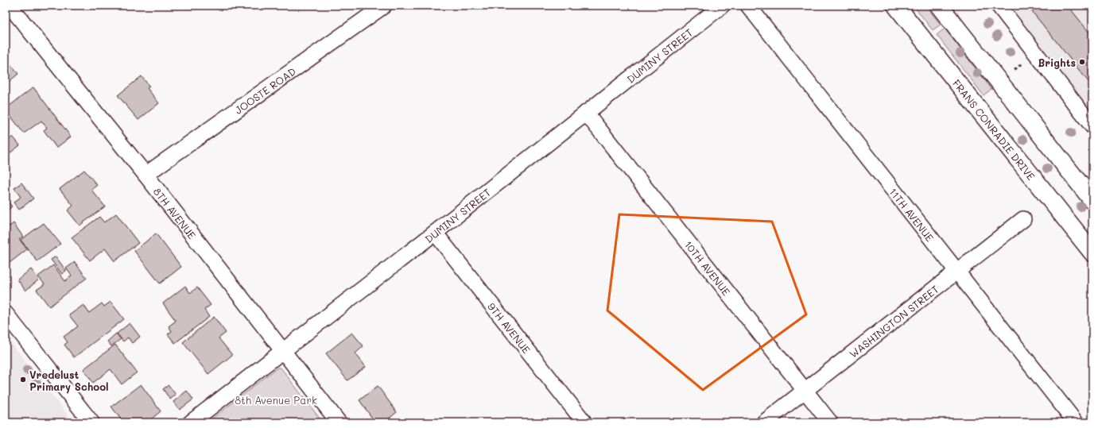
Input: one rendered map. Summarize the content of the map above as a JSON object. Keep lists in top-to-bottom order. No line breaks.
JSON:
{"streets":{"main road":["FRANS CONRADIE DRIVE"],"street":["DUMINY STREET","JOOSTE ROAD","8TH AVENUE","11TH AVENUE","10TH AVENUE","WASHINGTON STREET","9TH AVENUE"]},"crossings":[["DUMINY STREET","8TH AVENUE"],["DUMINY STREET","10TH AVENUE"],["DUMINY STREET","9TH AVENUE"],["JOOSTE ROAD","8TH AVENUE"],["11TH AVENUE","WASHINGTON STREET"],["10TH AVENUE","WASHINGTON STREET"]],"parks":["8th Avenue Park"],"places":["Brights","Vredelust Primary School"]}
